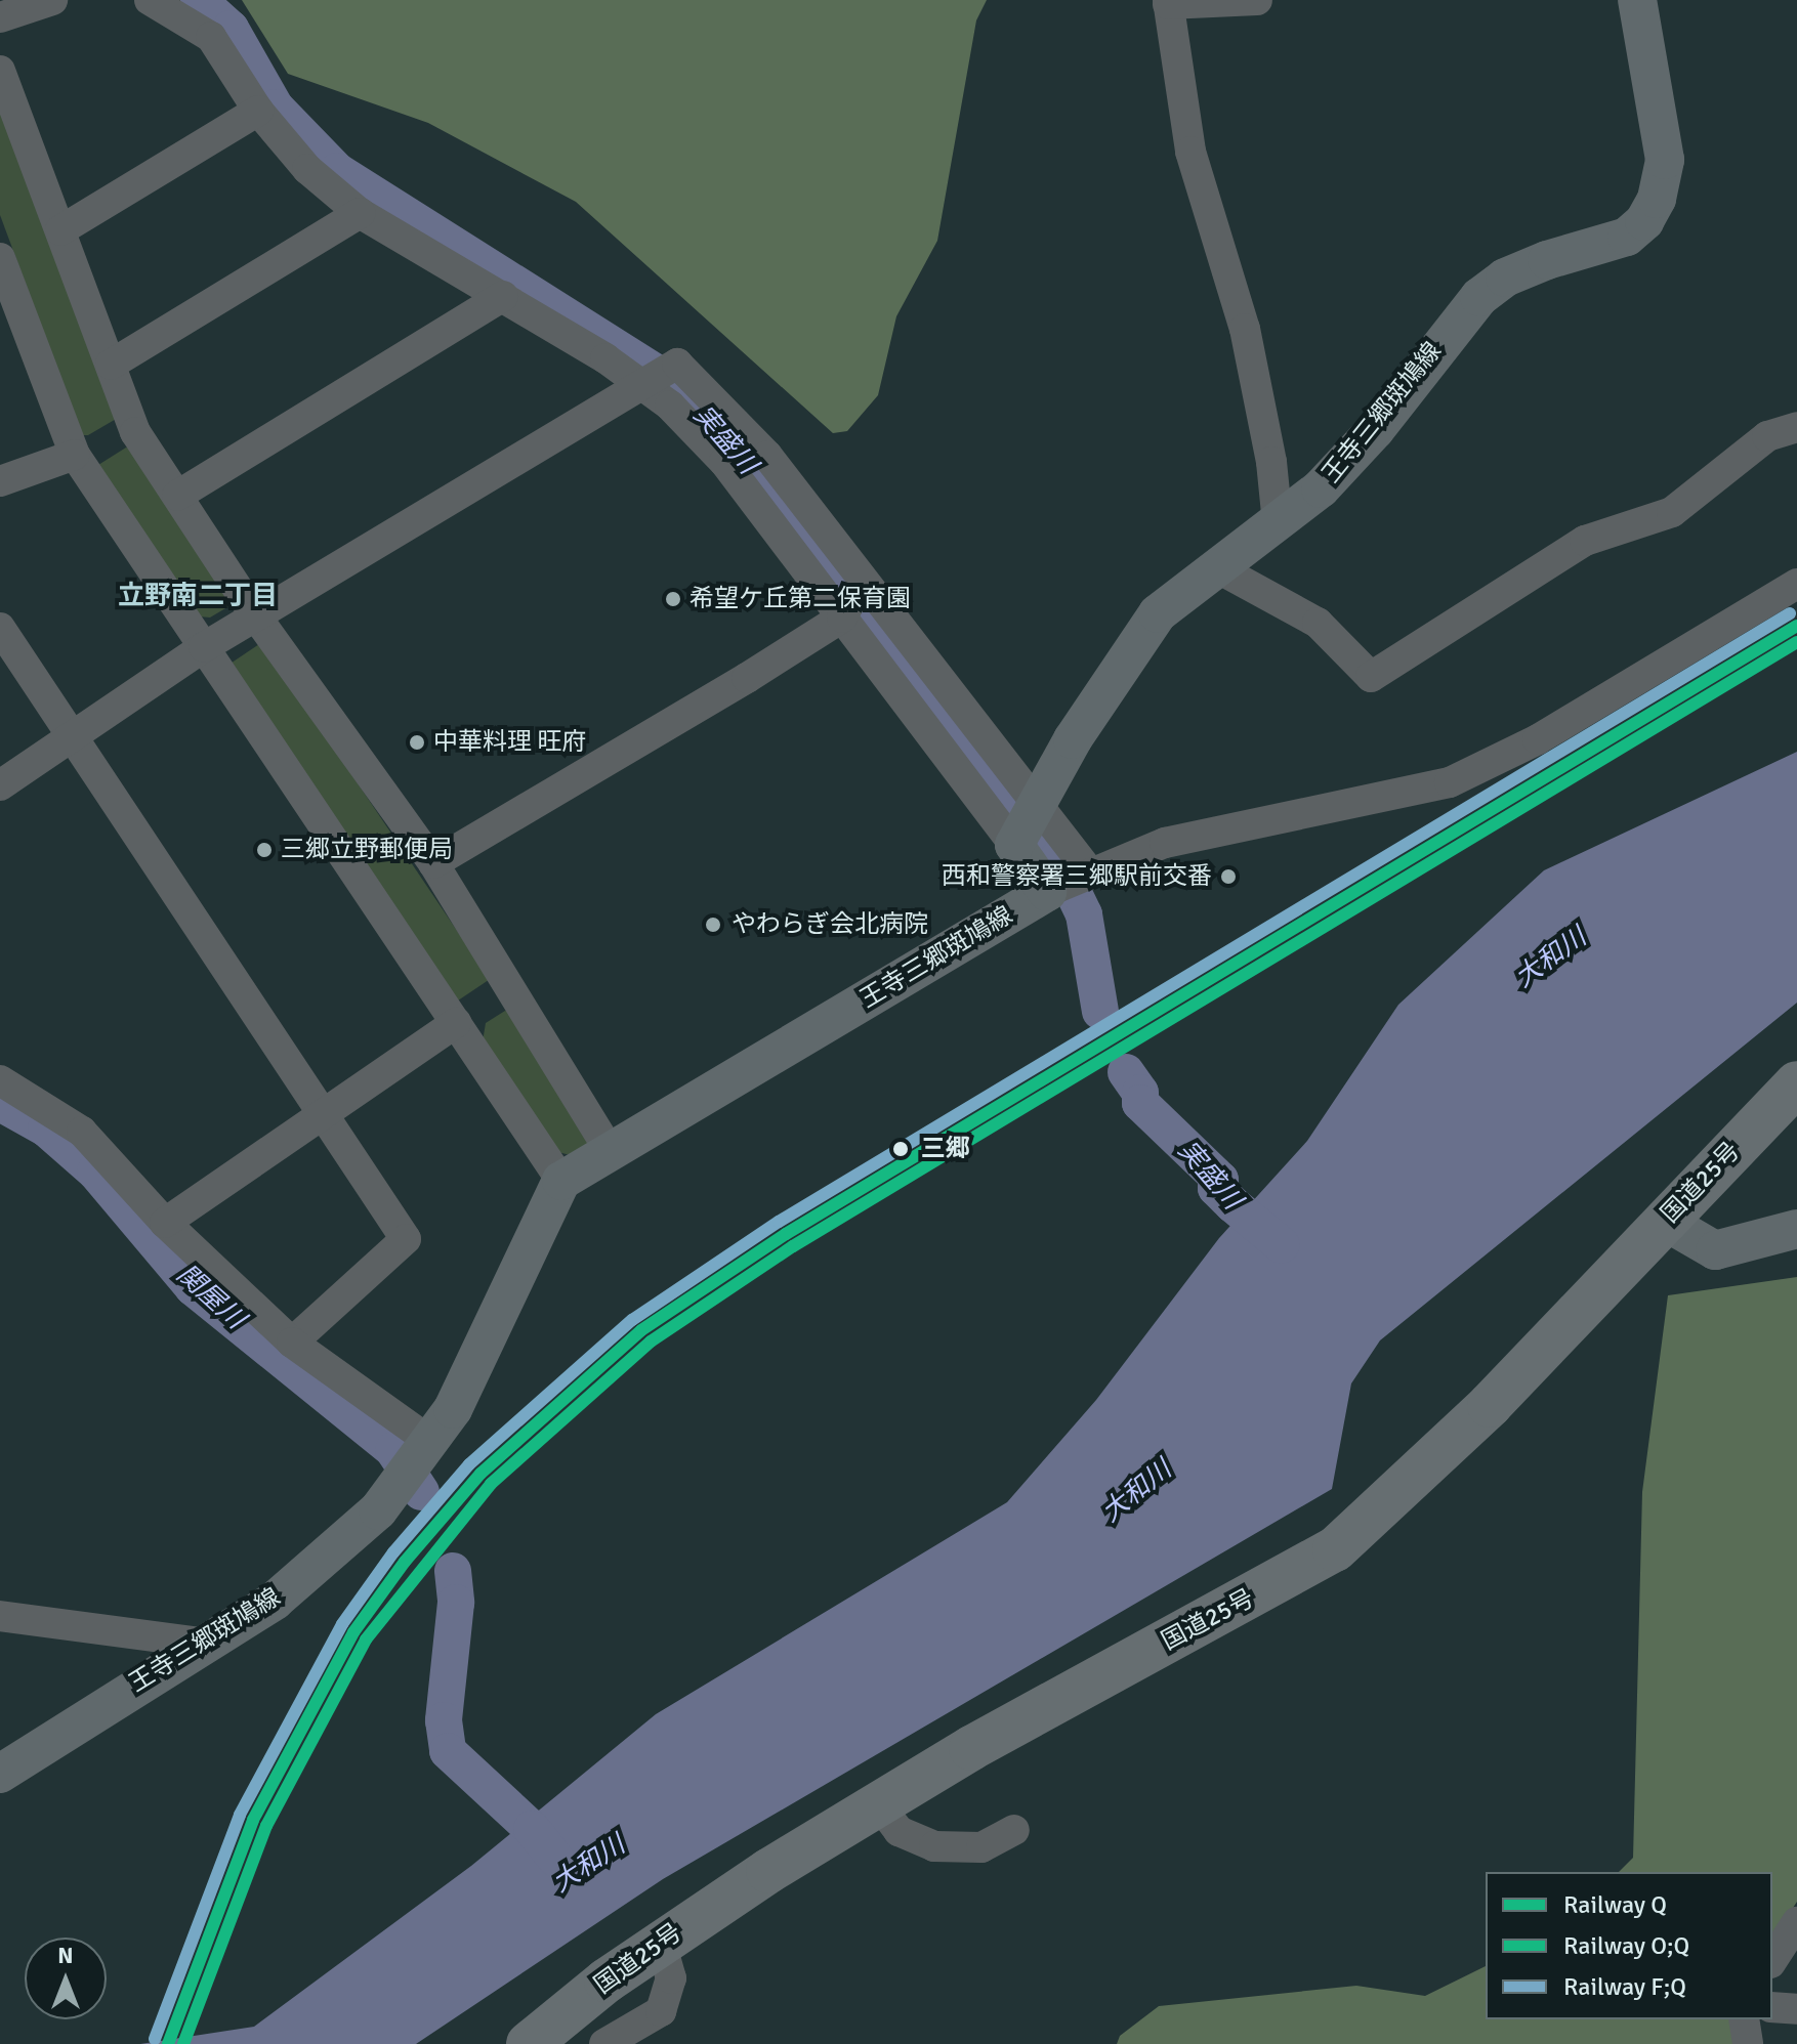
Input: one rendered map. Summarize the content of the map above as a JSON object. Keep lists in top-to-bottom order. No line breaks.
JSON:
{"streets":{"highway":["国道25号"],"main road":["王寺三郷斑鳩線"]},"districts":["立野南二丁目"],"water":["実盛川","大和川","関屋川"],"places":["希望ケ丘第二保育園","中華料理 旺府","三郷立野郵便局","西和警察署三郷駅前交番","やわらぎ会北病院","三郷"],"lines":["rail line F;Q","rail line Q","rail line O;Q"],"legend":["Railway Q","Railway O;Q","Railway F;Q"],"north":"top"}
